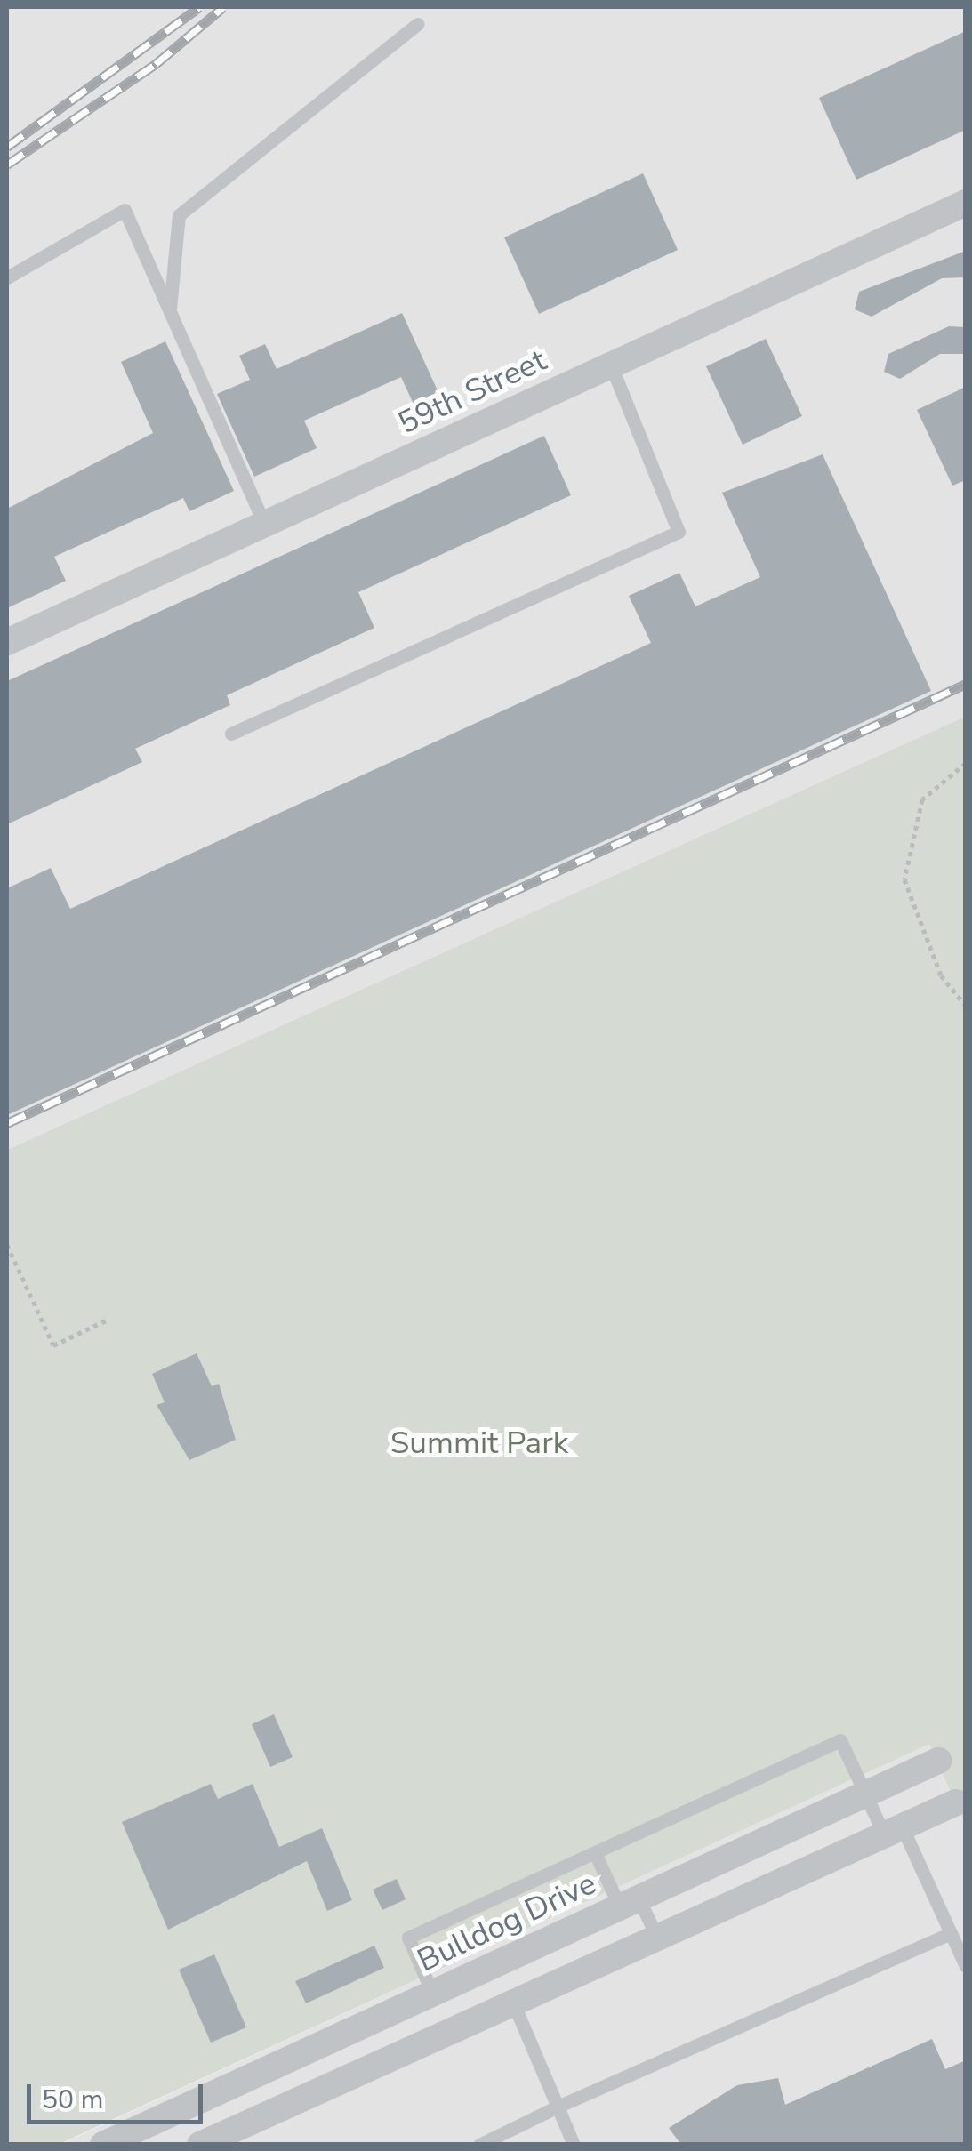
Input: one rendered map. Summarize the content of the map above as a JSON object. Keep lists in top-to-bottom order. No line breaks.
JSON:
{"streets":{"street":["59th Street","Bulldog Drive"]},"parks":["Summit Park"],"scale_bar":"50 m"}
